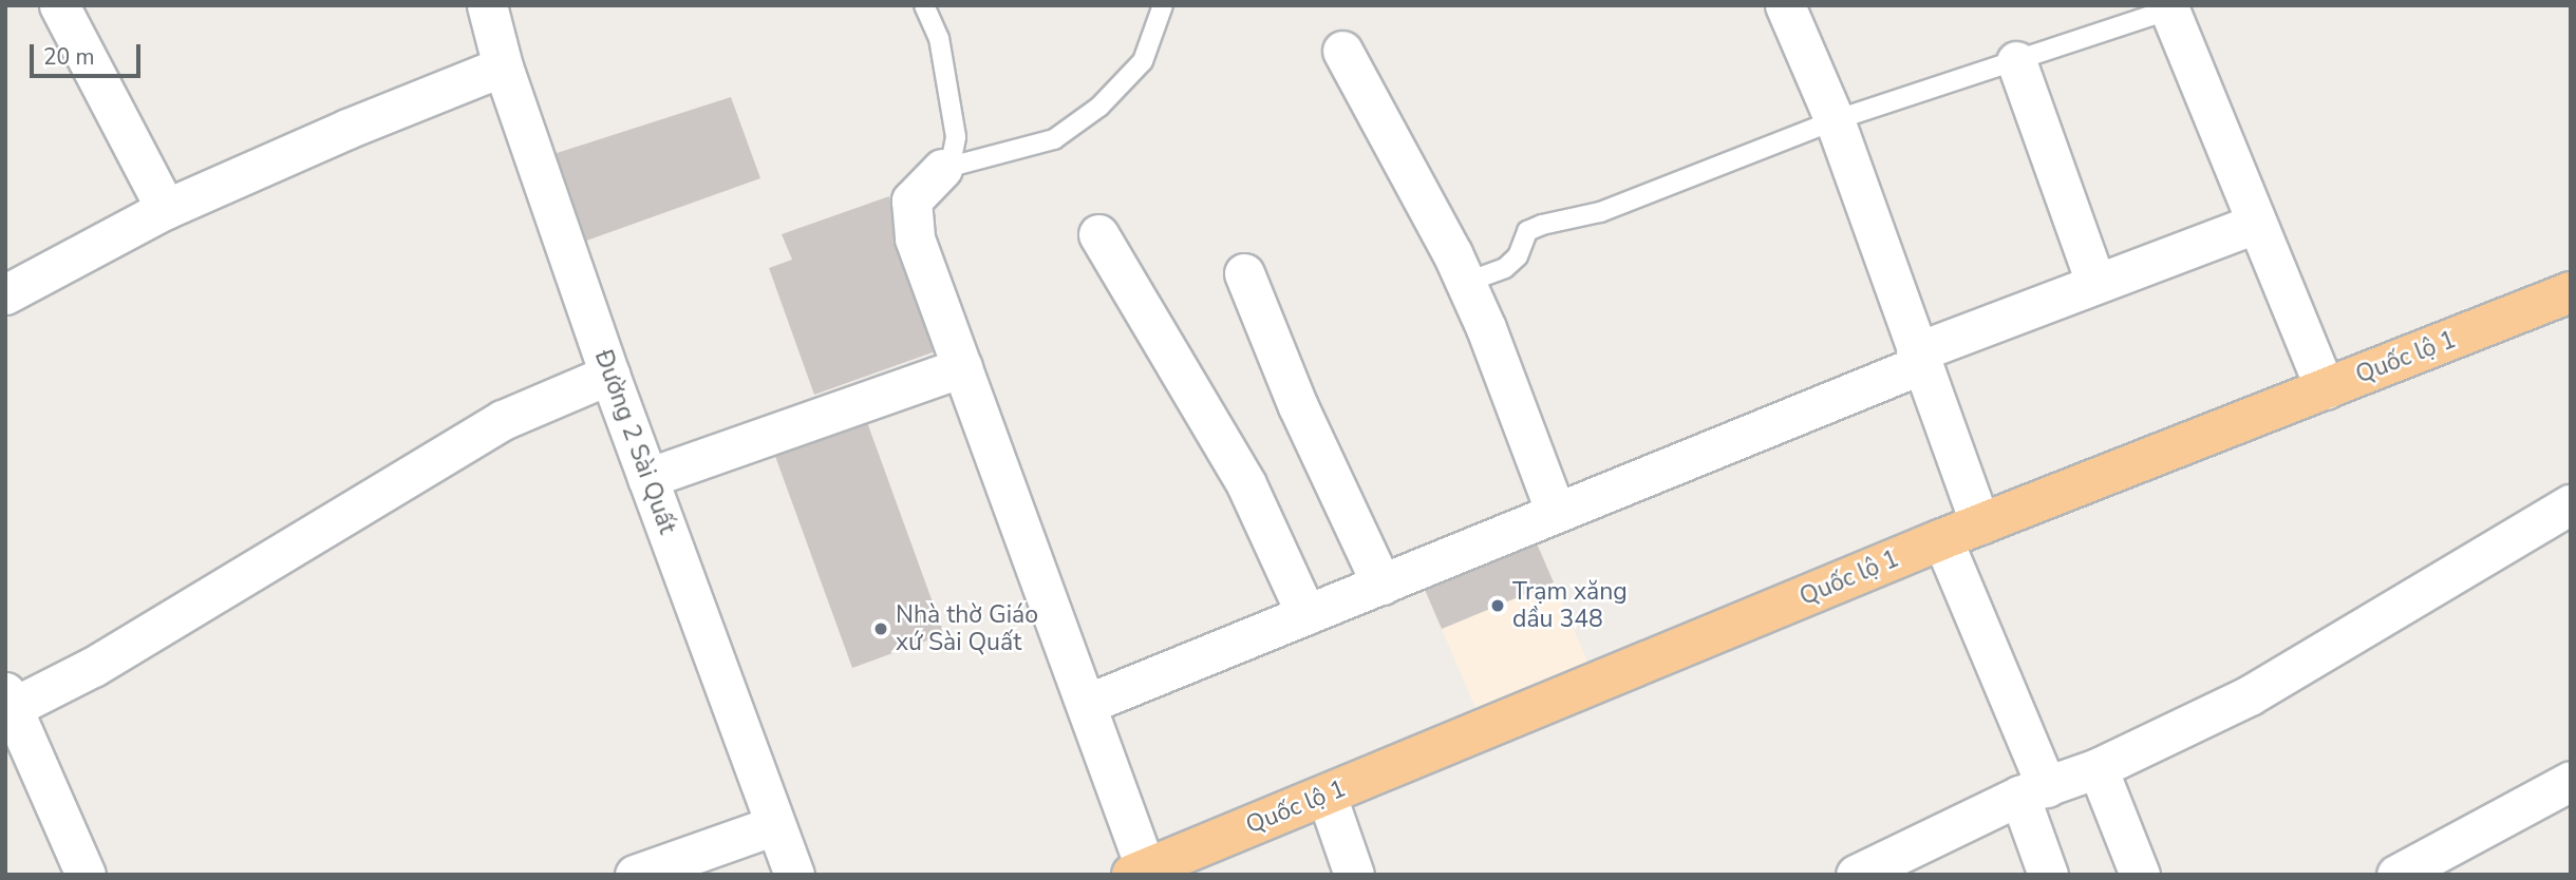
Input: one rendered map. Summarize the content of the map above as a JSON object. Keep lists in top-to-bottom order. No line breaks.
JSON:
{"streets":{"highway":["Quốc lộ 1"],"street":["Đường 2 Sài Quất"]},"places":["Trạm xăng dầu 348","Nhà thờ Giáo xứ Sài Quất"],"scale_bar":"20 m"}
